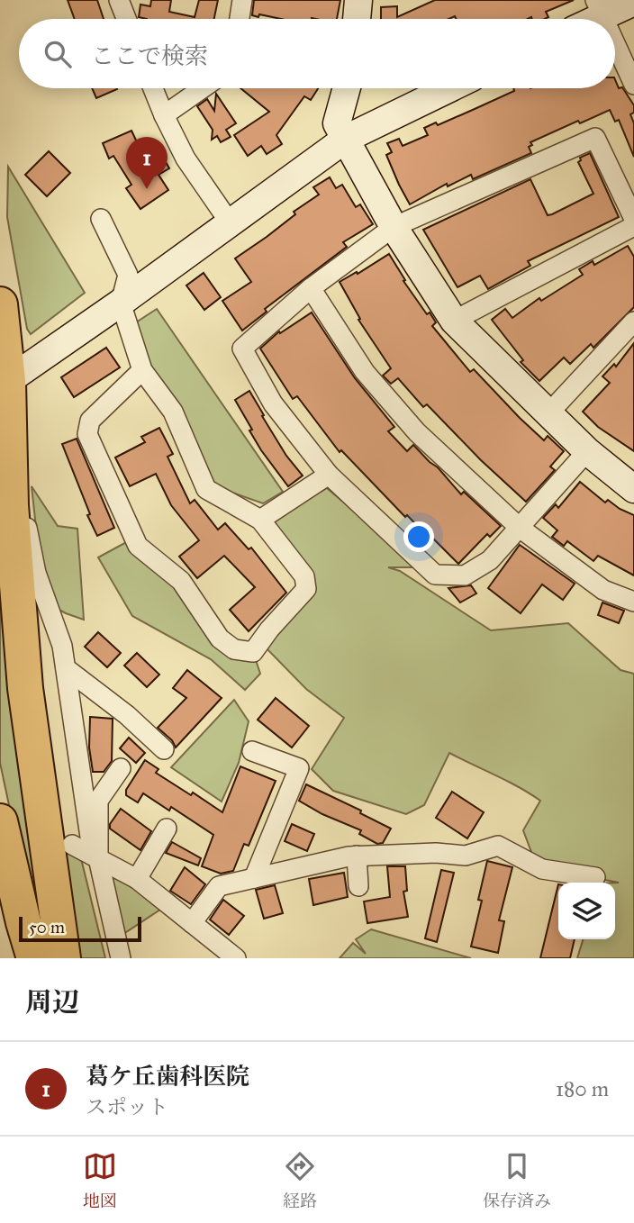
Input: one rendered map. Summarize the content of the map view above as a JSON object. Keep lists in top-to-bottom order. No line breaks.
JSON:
{"scale_bar":"50 m","page":{"search":"ここで検索","pins":"1","scale":"50 m","heading":"周辺","list":[{"mark":"1","name":"葛ケ丘歯科医院","note":"スポット","value":"180 m"}],"nav":["地図","経路","保存済み"]}}
